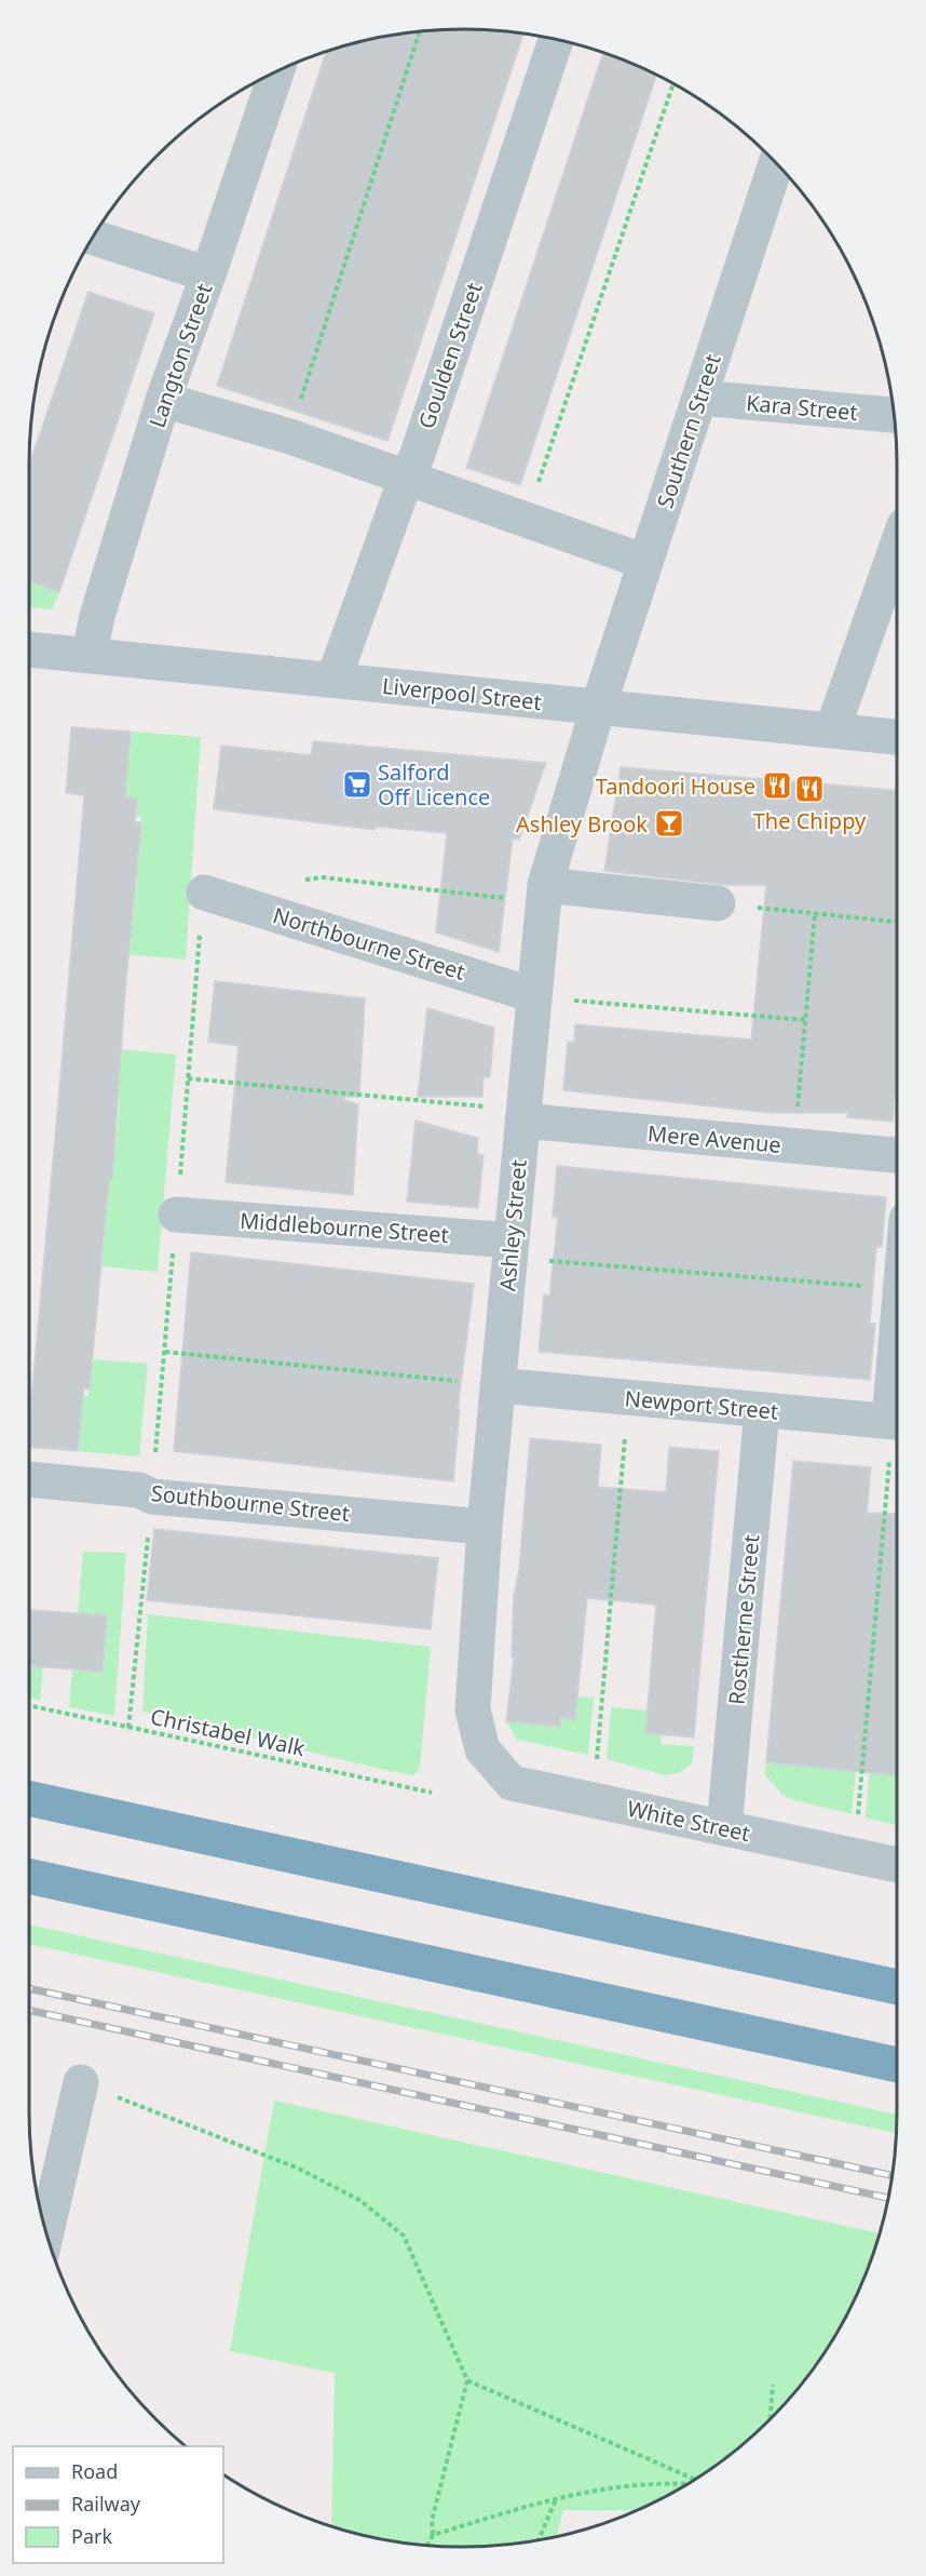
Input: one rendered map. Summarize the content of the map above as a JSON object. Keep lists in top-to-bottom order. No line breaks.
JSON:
{"streets":{"street":["Langton Street","Goulden Street","Kara Street","Southern Street","Liverpool Street","Northbourne Street","Mere Avenue","Ashley Street","Middlebourne Street","Newport Street","Southbourne Street","Rostherne Street","White Street"],"path":["Christabel Walk"]},"crossings":[["Langton Street","Liverpool Street"],["Goulden Street","Liverpool Street"],["Kara Street","Southern Street"],["Southern Street","Liverpool Street"],["Southern Street","Ashley Street"],["Liverpool Street","Ashley Street"],["Northbourne Street","Ashley Street"],["Mere Avenue","Ashley Street"],["Ashley Street","Middlebourne Street"],["Ashley Street","Newport Street"],["Ashley Street","Southbourne Street"],["Ashley Street","White Street"],["Newport Street","Rostherne Street"],["Rostherne Street","White Street"]],"places":{"supermarket":["Salford Off Licence"],"restaurant":["Tandoori House","The Chippy"],"bar":["Ashley Brook"]},"legend":["Road","Railway","Park"]}
